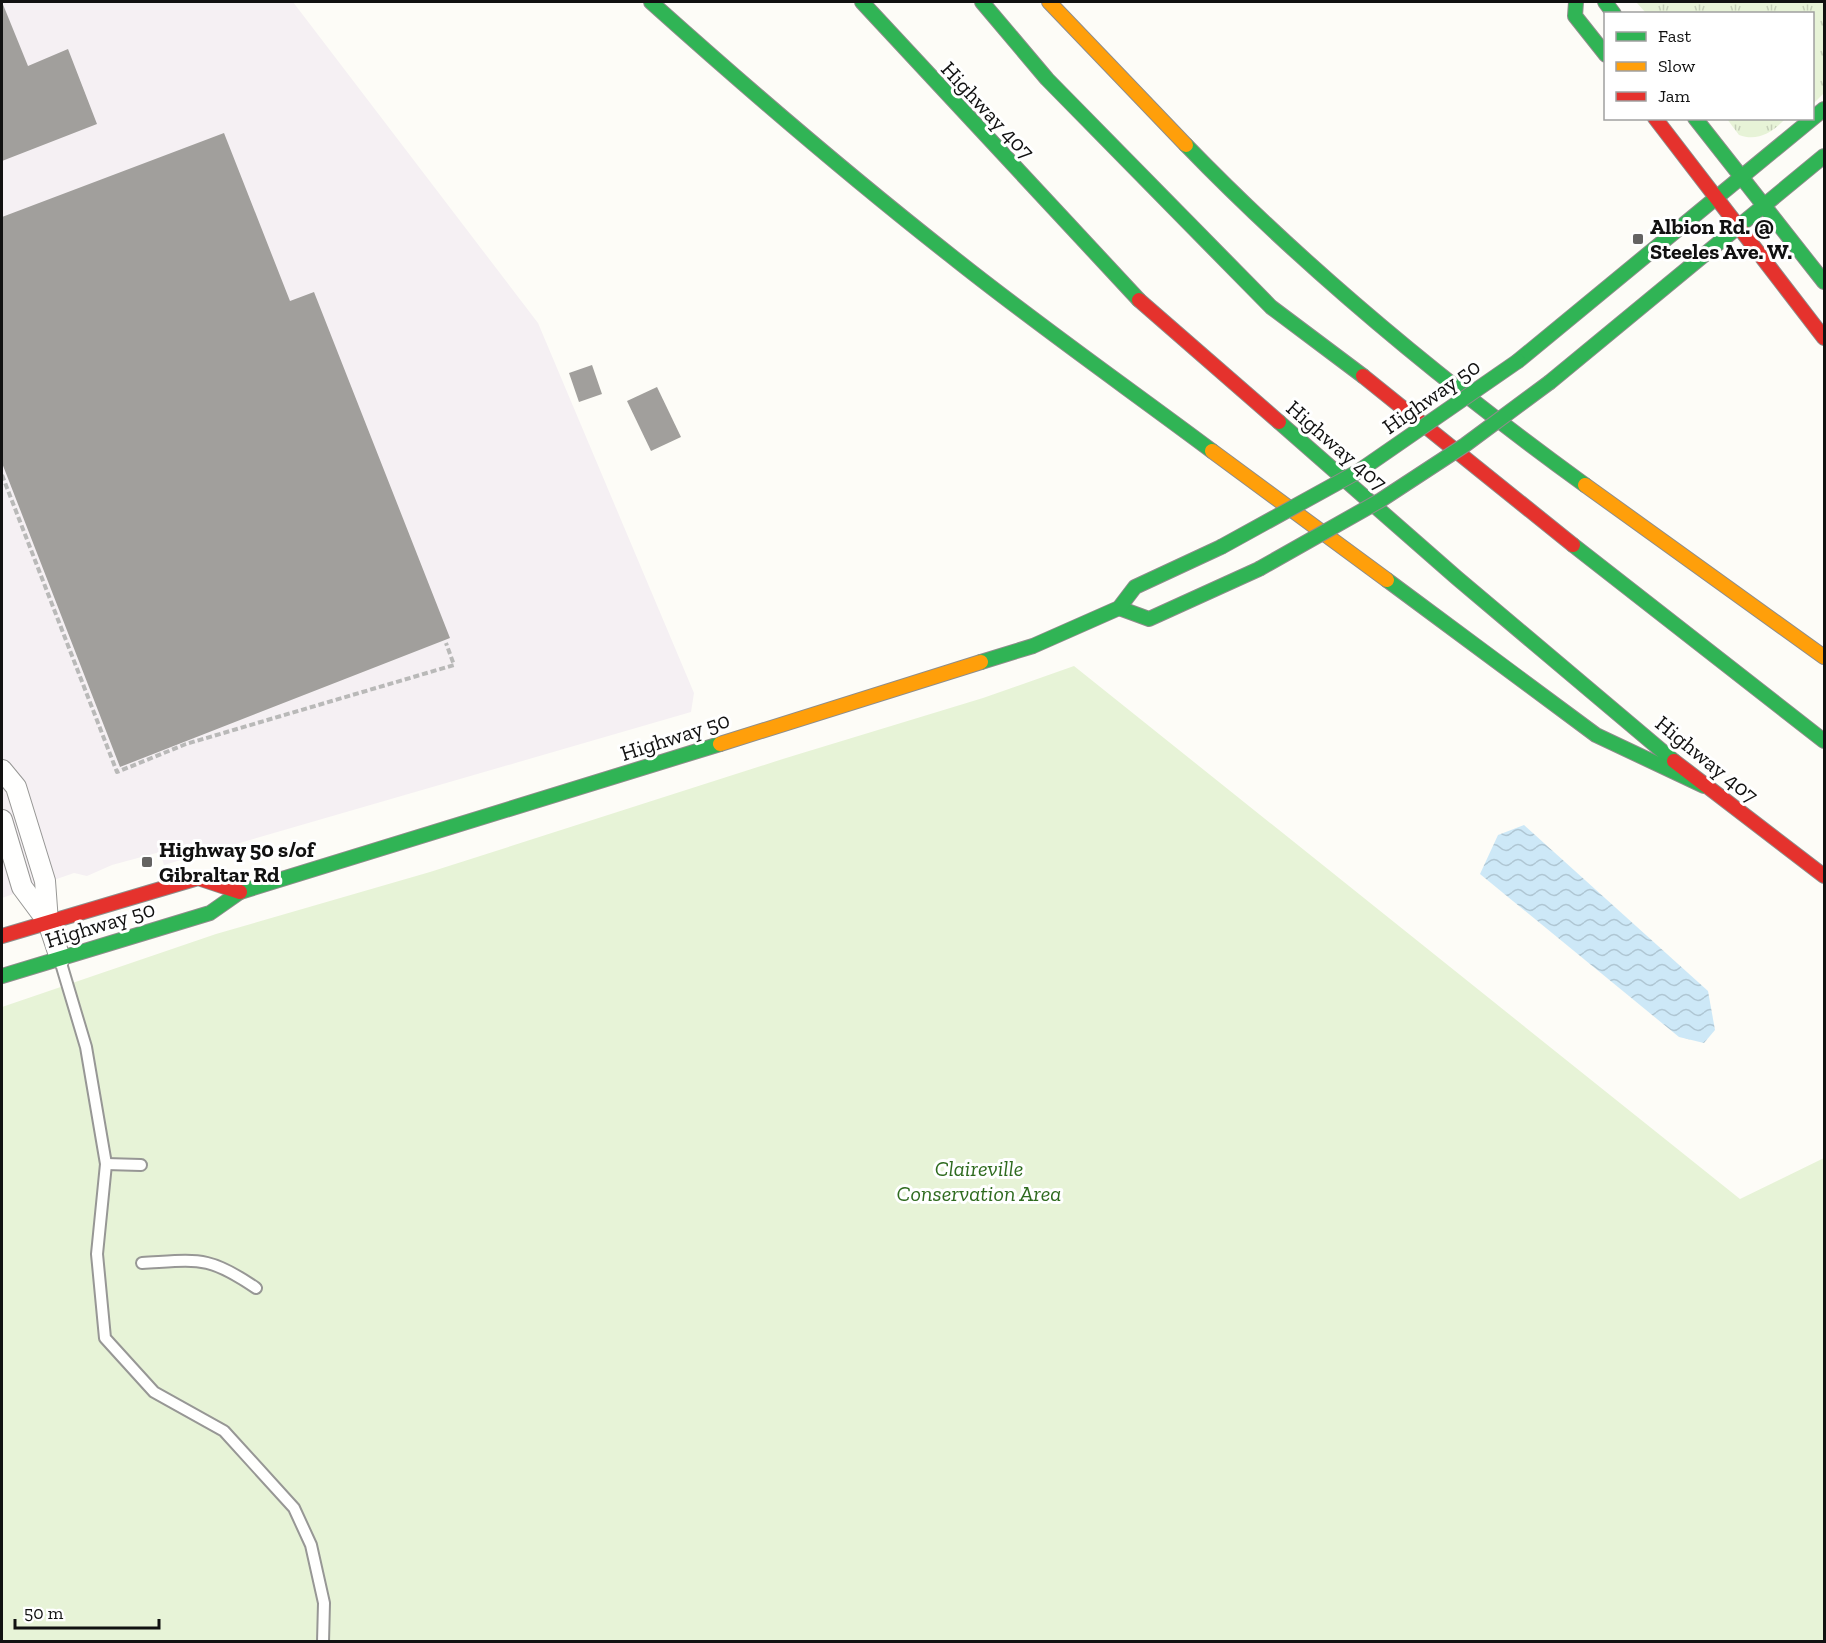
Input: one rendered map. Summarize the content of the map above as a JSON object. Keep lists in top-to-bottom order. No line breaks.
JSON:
{"streets":{"main road":["Highway 407","Highway 50"]},"parks":["Claireville Conservation Area"],"places":{"transit":["Albion Rd. @ Steeles Ave. W.","Highway 50 s/of Gibraltar Rd"]},"legend":["Fast","Slow","Jam"],"scale_bar":"50 m"}
